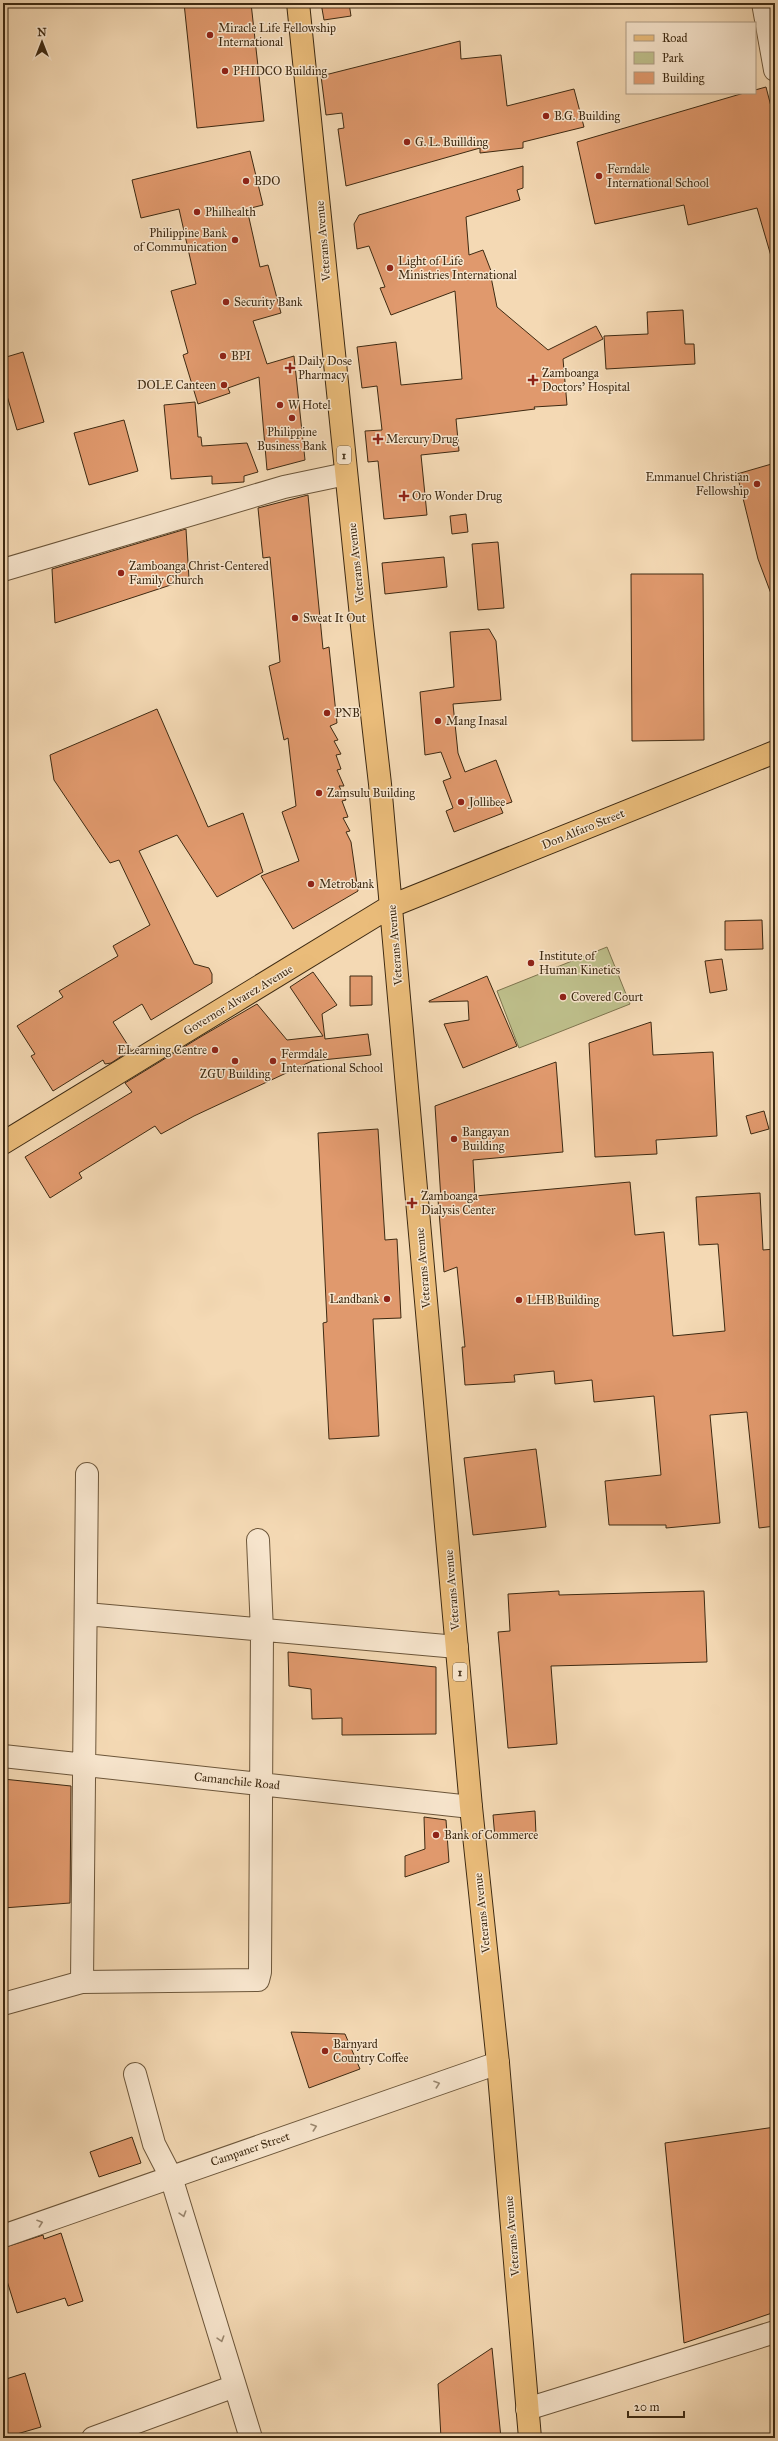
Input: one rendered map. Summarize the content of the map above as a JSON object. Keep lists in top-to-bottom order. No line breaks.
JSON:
{"streets":{"main road":["Veterans Avenue","1","Don Alfaro Street","Governor Alvarez Avenue"],"street":["Camanchile Road","Campaner Street"]},"crossings":[["Veterans Avenue","Don Alfaro Street"],["Veterans Avenue","Governor Alvarez Avenue"],["Veterans Avenue","Camanchile Road"],["Veterans Avenue","Campaner Street"],["Don Alfaro Street","Governor Alvarez Avenue"]],"one_way":["Campaner Street"],"places":{"other":["Miracle Life Fellowship International","PHIDCO Building","B.G. Building","G. L. Buillding","Ferndale International School","BDO","Philhealth","Philippine Bank of Communication","Light of Life Ministries International","Security Bank","BPI","DOLE Canteen","W Hotel","Philippine Business Bank","Emmanuel Christian Fellowship","Zamboanga Christ-Centered Family Church","Sweat It Out","PNB","Mang Inasal","Zamsulu Building","Jollibee","Metrobank","Institute of Human Kinetics","Covered Court","ELearning Centre","ZGU Building","Fermdale International School","Bangayan Building","Landbank","LHB Building","Bank of Commerce","Barnyard Country Coffee"],"health":["Daily Dose Pharmacy","Zamboanga Doctors' Hospital","Mercury Drug","Oro Wonder Drug","Zamboanga Dialysis Center"]},"legend":["Road","Park","Building"],"scale_bar":"20 m","north":"top"}
